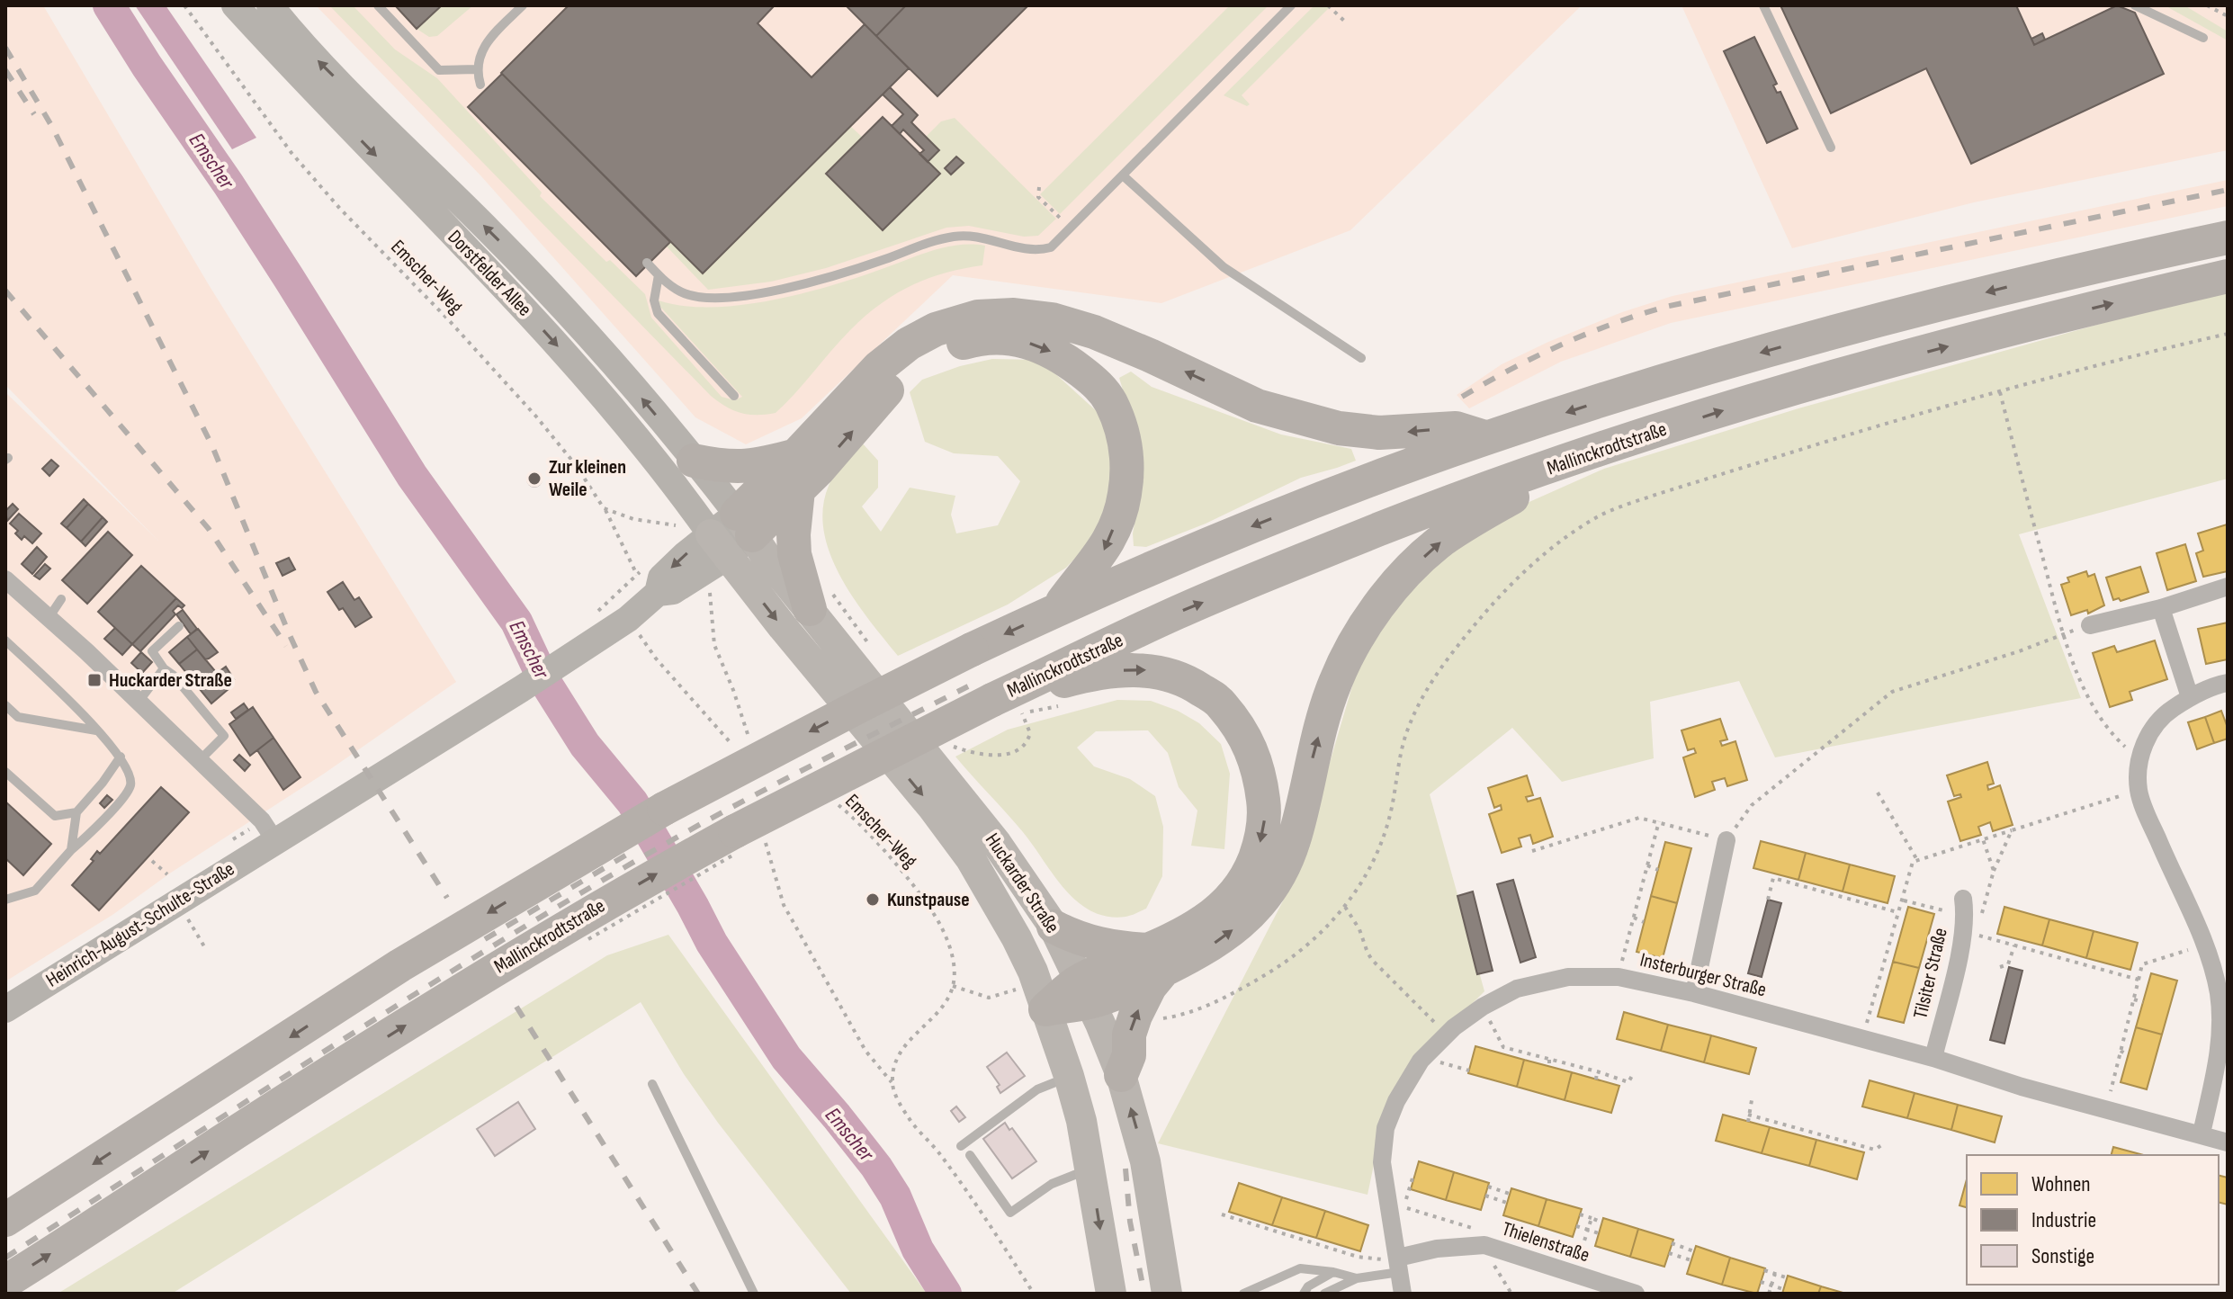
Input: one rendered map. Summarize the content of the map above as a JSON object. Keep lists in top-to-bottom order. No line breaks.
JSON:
{"streets":{"highway":["Mallinckrodtstraße"],"main road":["Dorstfelder Allee","Huckarder Straße","Heinrich-August-Schulte-Straße"],"street":["Tilsiter Straße","Insterburger Straße","Thielenstraße"],"path":["Emscher-Weg"]},"crossings":[["Dorstfelder Allee","Huckarder Straße"],["Tilsiter Straße","Insterburger Straße"],["Insterburger Straße","Thielenstraße"]],"water":["Emscher"],"places":{"other":["Zur kleinen Weile","Kunstpause"],"transit":["Huckarder Straße"]},"legend":["Wohnen","Industrie","Sonstige"]}
